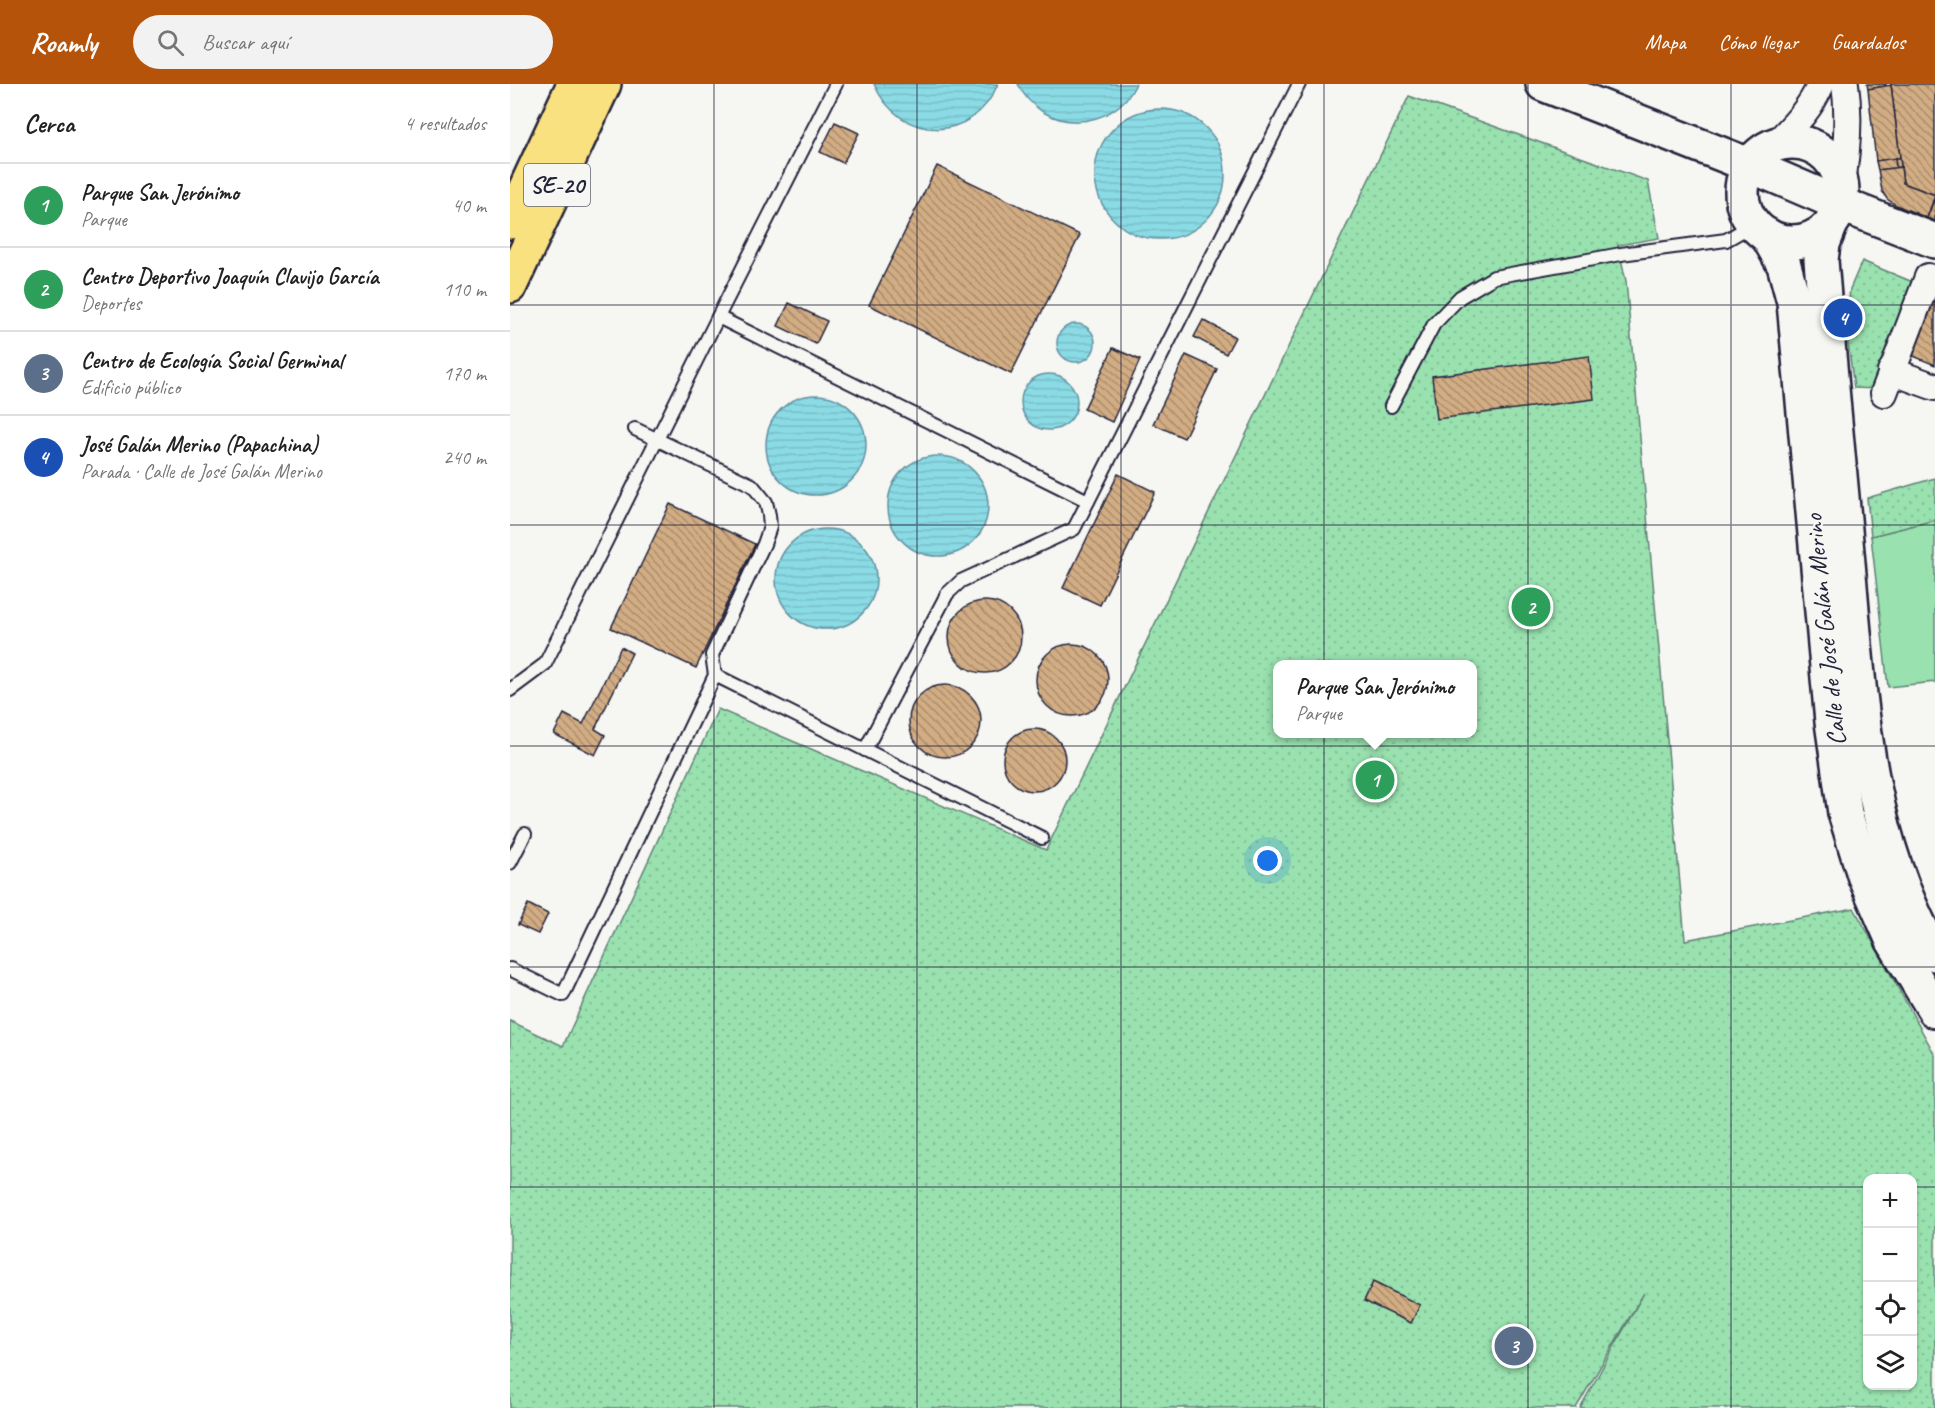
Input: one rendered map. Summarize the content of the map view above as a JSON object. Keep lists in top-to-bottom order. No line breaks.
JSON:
{"streets":{"highway":["SE-20"],"main road":["Calle de José Galán Merino"]},"page":{"header":"Roamly","search":"Buscar aquí","nav":["Mapa","Cómo llegar","Guardados"],"heading":["Cerca","4 resultados"],"list":[{"mark":"1","name":"Parque San Jerónimo","note":"Parque","value":"40 m"},{"mark":"2","name":"Centro Deportivo Joaquín Clavijo García","note":"Deportes","value":"110 m"},{"mark":"3","name":"Centro de Ecología Social Germinal","note":"Edificio público","value":"170 m"},{"mark":"4","name":"José Galán Merino (Papachina)","note":"Parada · Calle de José Galán Merino","value":"240 m"}],"pins":["4","2","1","3"],"popup":["Parque San Jerónimo","Parque"],"map_buttons":["+","−"]}}
